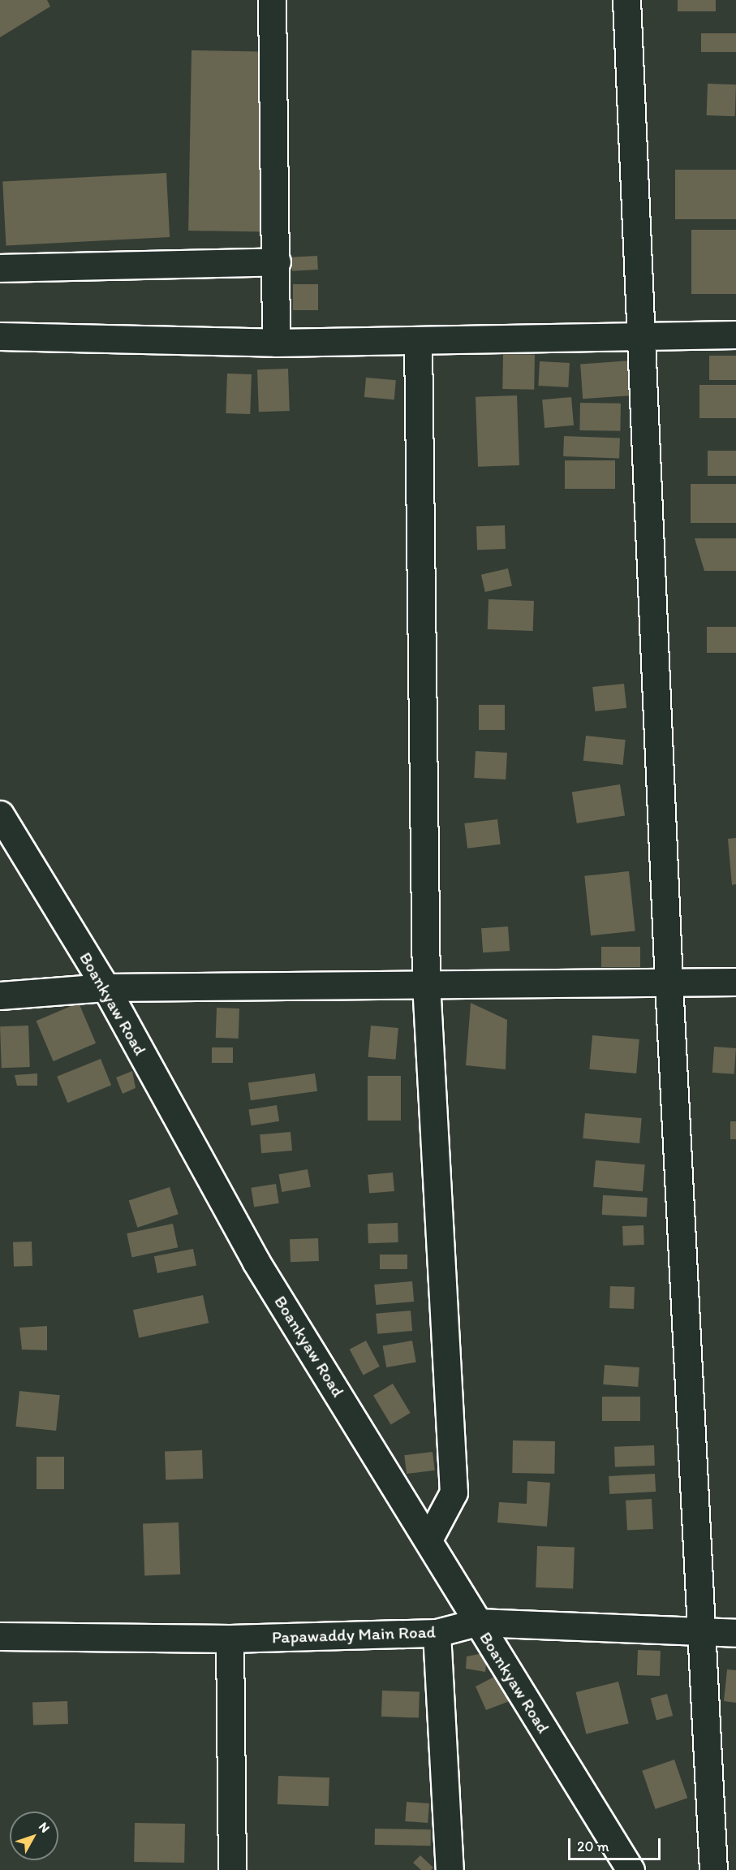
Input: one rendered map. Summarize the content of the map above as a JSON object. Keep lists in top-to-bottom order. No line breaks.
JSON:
{"streets":{"street":["Boankyaw Road","Papawaddy Main Road"]},"crossings":[["Boankyaw Road","Papawaddy Main Road"]],"scale_bar":"20 m","north":"top right"}
